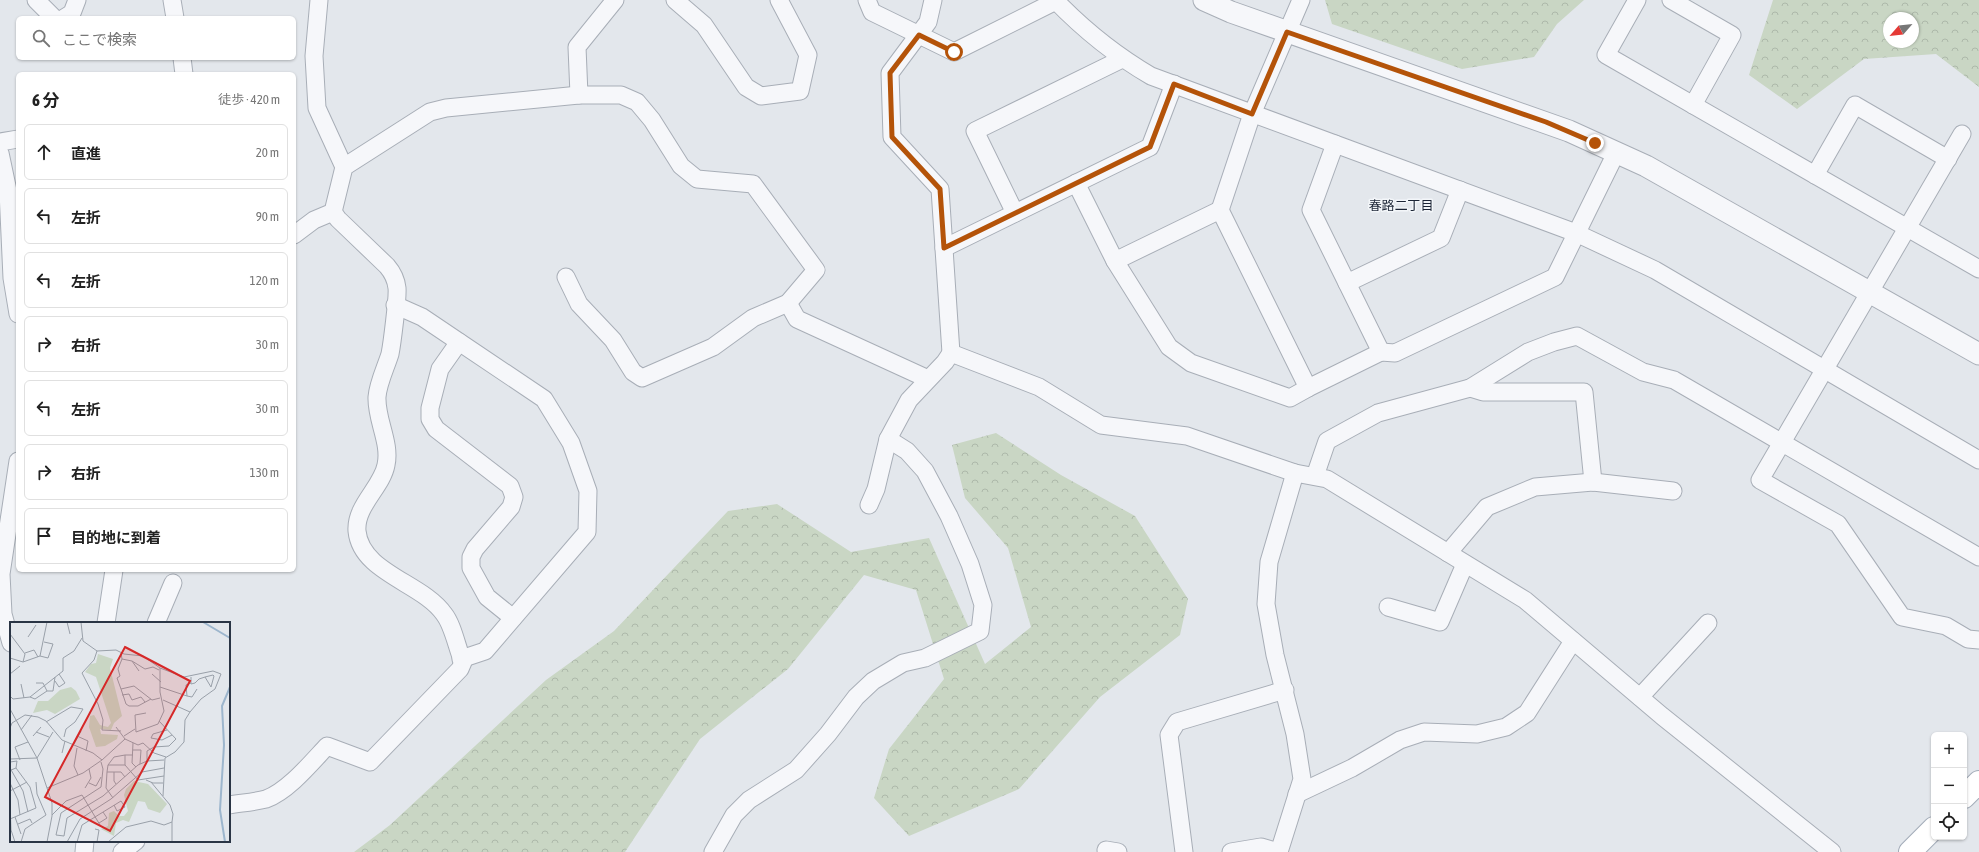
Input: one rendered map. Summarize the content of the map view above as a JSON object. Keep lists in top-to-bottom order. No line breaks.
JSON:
{"districts":["春路二丁目"],"north":"bottom left","page":{"search":"ここで検索","heading":["6 分","徒歩 · 420 m"],"list":[["直進","20 m"],["左折","90 m"],["左折","120 m"],["右折","30 m"],["左折","30 m"],["右折","130 m"],"目的地に到着"],"map_buttons":["+","−"]}}
